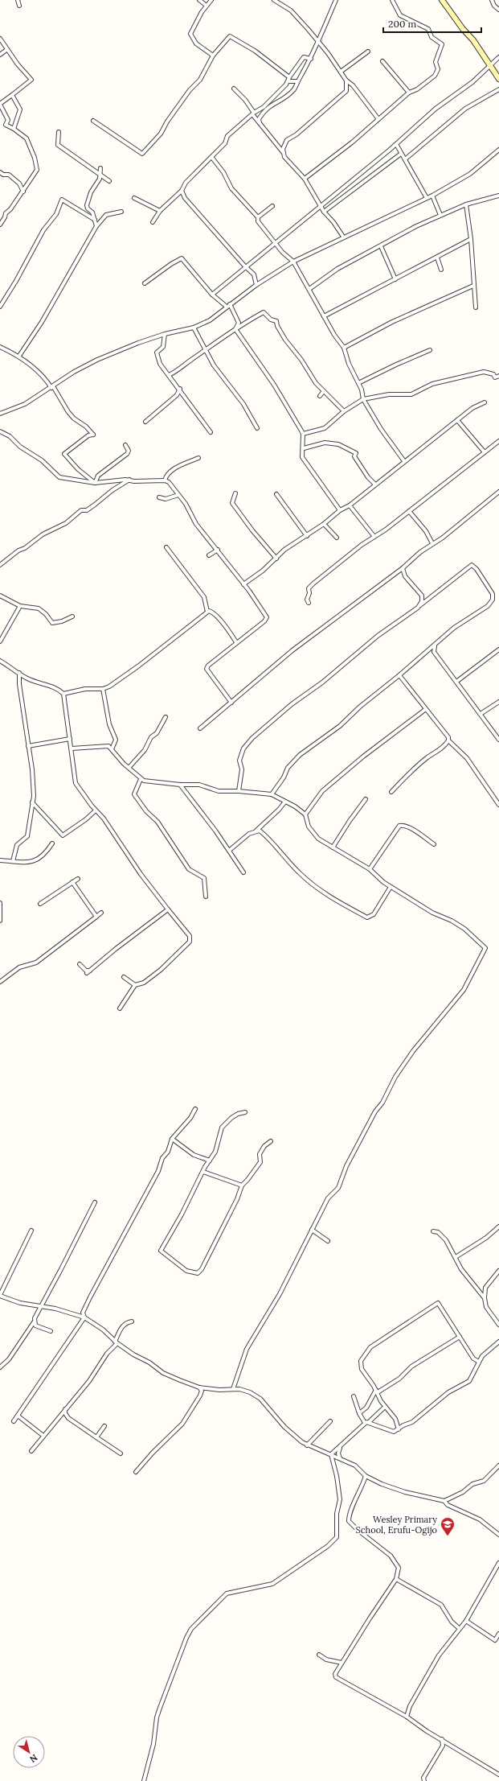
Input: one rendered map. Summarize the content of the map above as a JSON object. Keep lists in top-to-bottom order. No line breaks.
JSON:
{"places":{"school or university":["Wesley Primary School, Erufu-Ogijo"]},"scale_bar":"200 m","north":"bottom right"}
